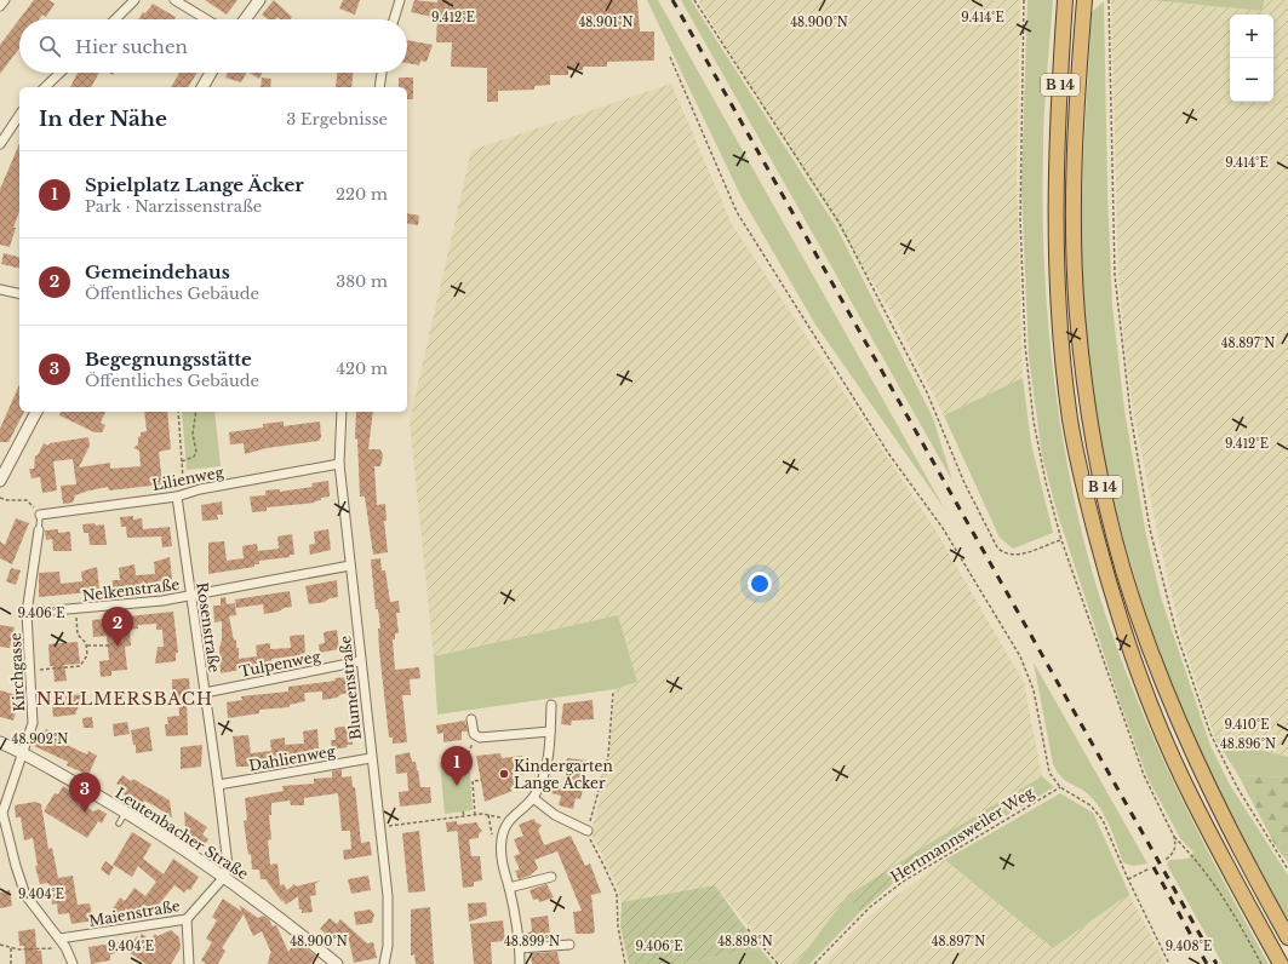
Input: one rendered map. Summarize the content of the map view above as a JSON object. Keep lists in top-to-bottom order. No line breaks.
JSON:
{"streets":{"highway":["B 14"],"street":["Lilienweg","Nelkenstraße","Rosenstraße","Tulpenweg","Kirchgasse","Blumenstraße","Dahlienweg","Leutenbacher Straße","Maienstraße"],"path":["Hertmannsweiler Weg"]},"crossings":[["Lilienweg","Rosenstraße"],["Lilienweg","Blumenstraße"],["Nelkenstraße","Rosenstraße"],["Nelkenstraße","Kirchgasse"],["Nelkenstraße","Blumenstraße"],["Rosenstraße","Tulpenweg"],["Rosenstraße","Dahlienweg"],["Rosenstraße","Leutenbacher Straße"],["Rosenstraße","Maienstraße"],["Tulpenweg","Blumenstraße"],["Kirchgasse","Leutenbacher Straße"],["Kirchgasse","Maienstraße"],["Blumenstraße","Dahlienweg"],["Leutenbacher Straße","Maienstraße"]],"districts":["NELLMERSBACH"],"places":["Kindergarten Lange Äcker"],"page":{"map_buttons":["+","−"],"search":"Hier suchen","heading":["In der Nähe","3 Ergebnisse"],"list":[{"mark":"1","name":"Spielplatz Lange Äcker","note":"Park · Narzissenstraße","value":"220 m"},{"mark":"2","name":"Gemeindehaus","note":"Öffentliches Gebäude","value":"380 m"},{"mark":"3","name":"Begegnungsstätte","note":"Öffentliches Gebäude","value":"420 m"}],"pins":["2","1","3"]},"coordinates":["9.412°E","9.414°E","48.901°N","48.900°N","48.897°N","9.406°E","9.410°E","48.902°N","48.896°N","9.404°E","48.899°N","48.898°N","9.408°E"]}
